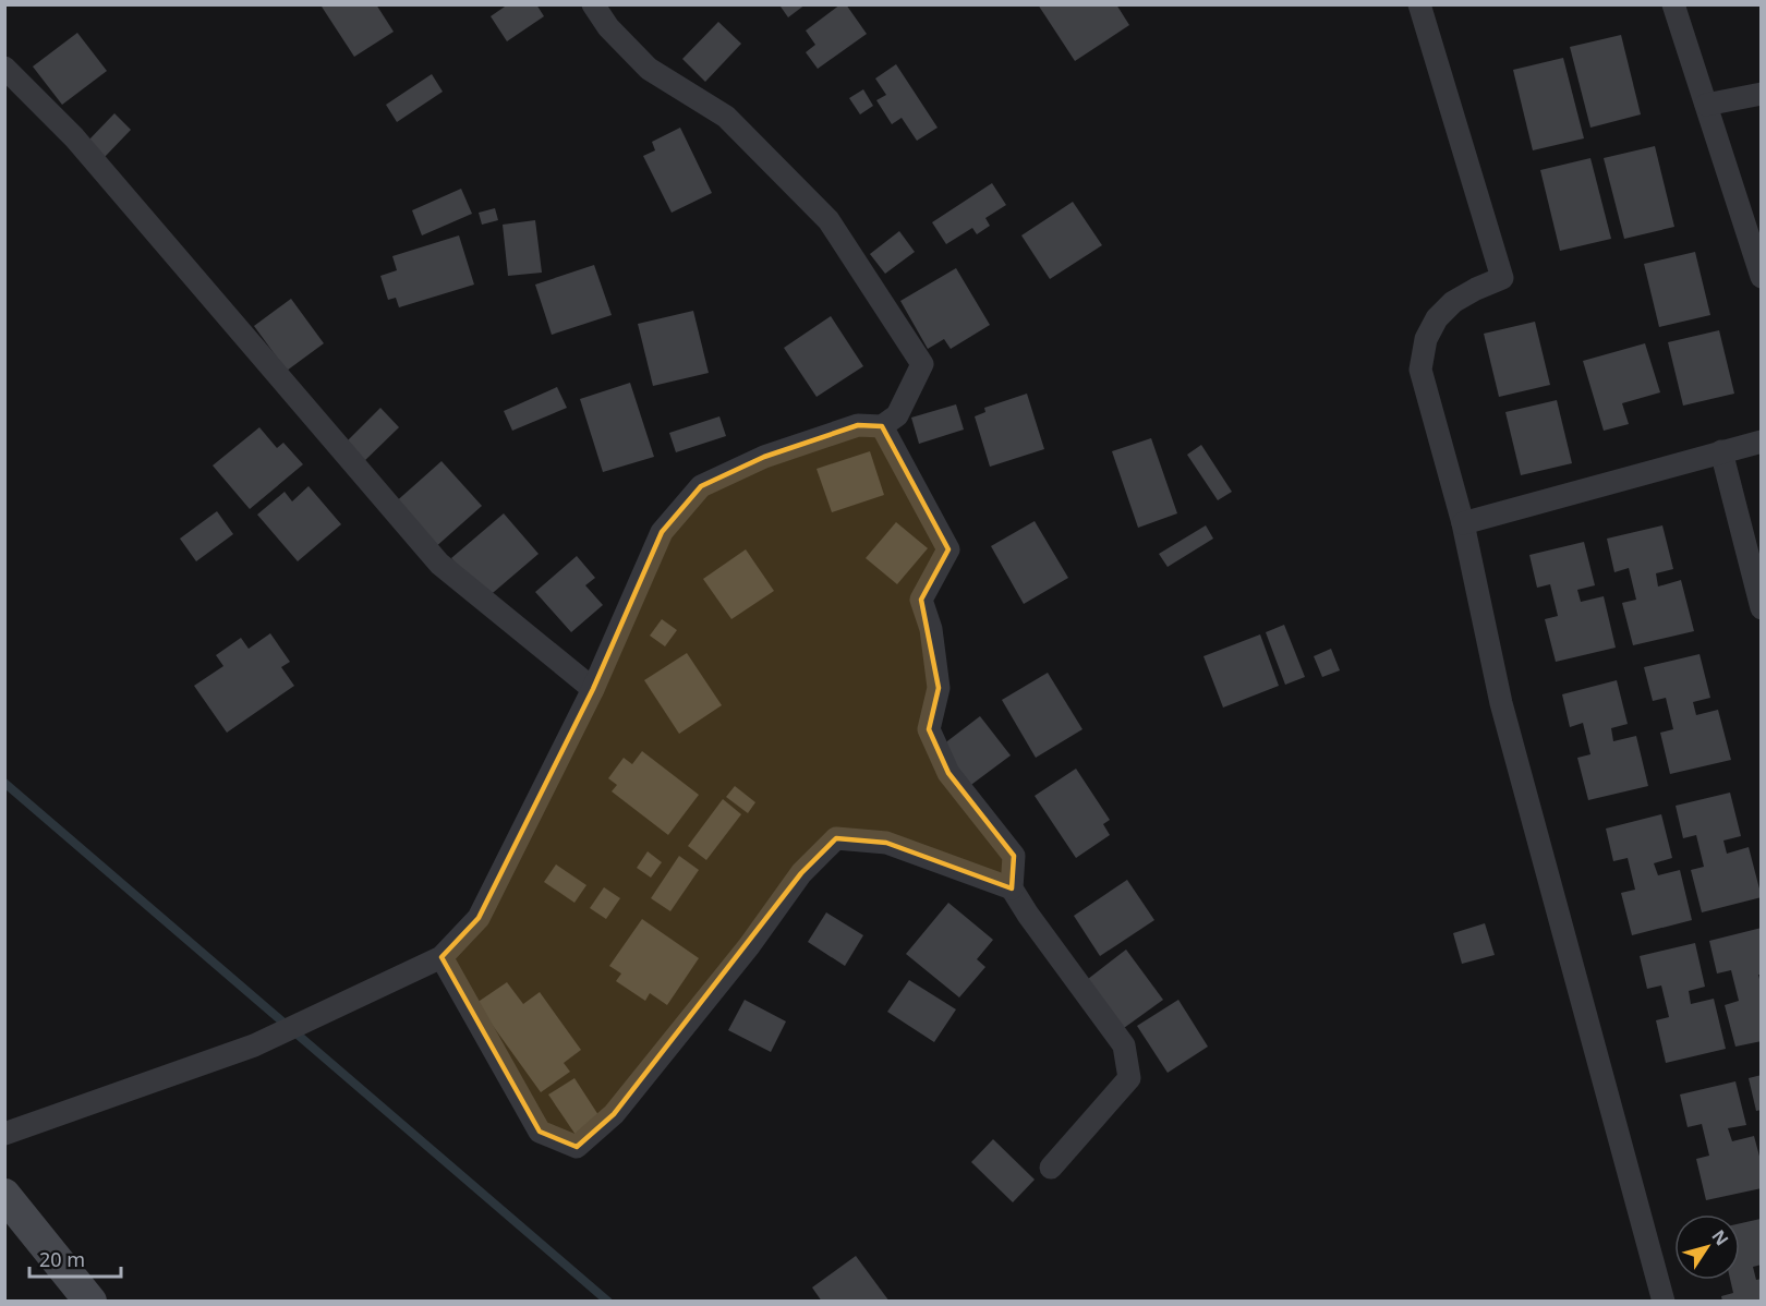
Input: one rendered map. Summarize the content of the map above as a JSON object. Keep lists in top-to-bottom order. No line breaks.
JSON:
{"scale_bar":"20 m","north":"top right"}
